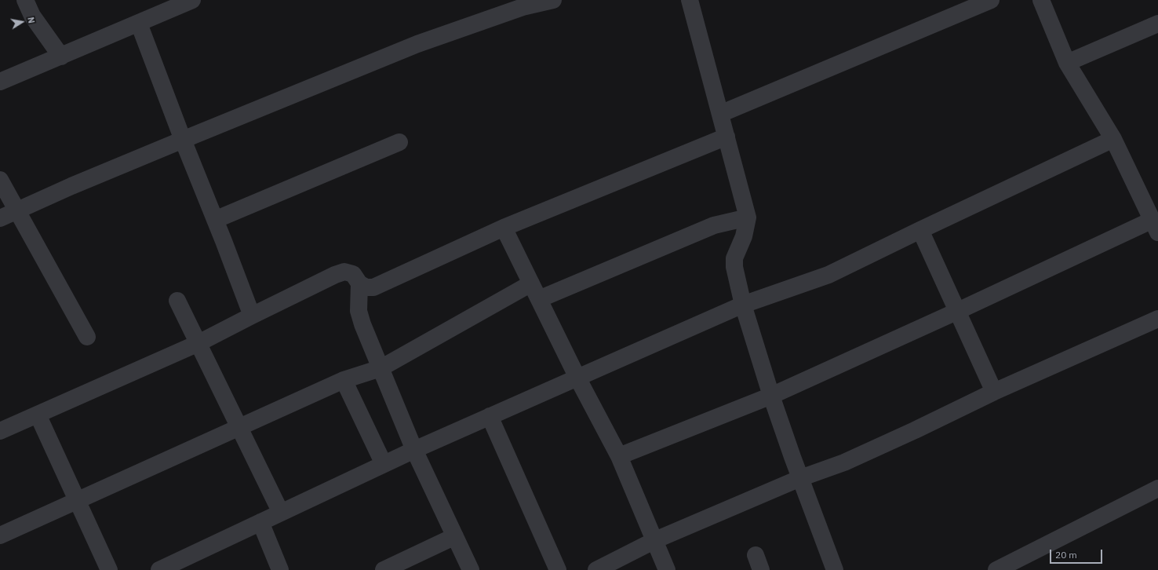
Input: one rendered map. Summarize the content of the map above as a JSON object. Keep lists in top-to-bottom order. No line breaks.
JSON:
{"scale_bar":"20 m","north":"right"}
